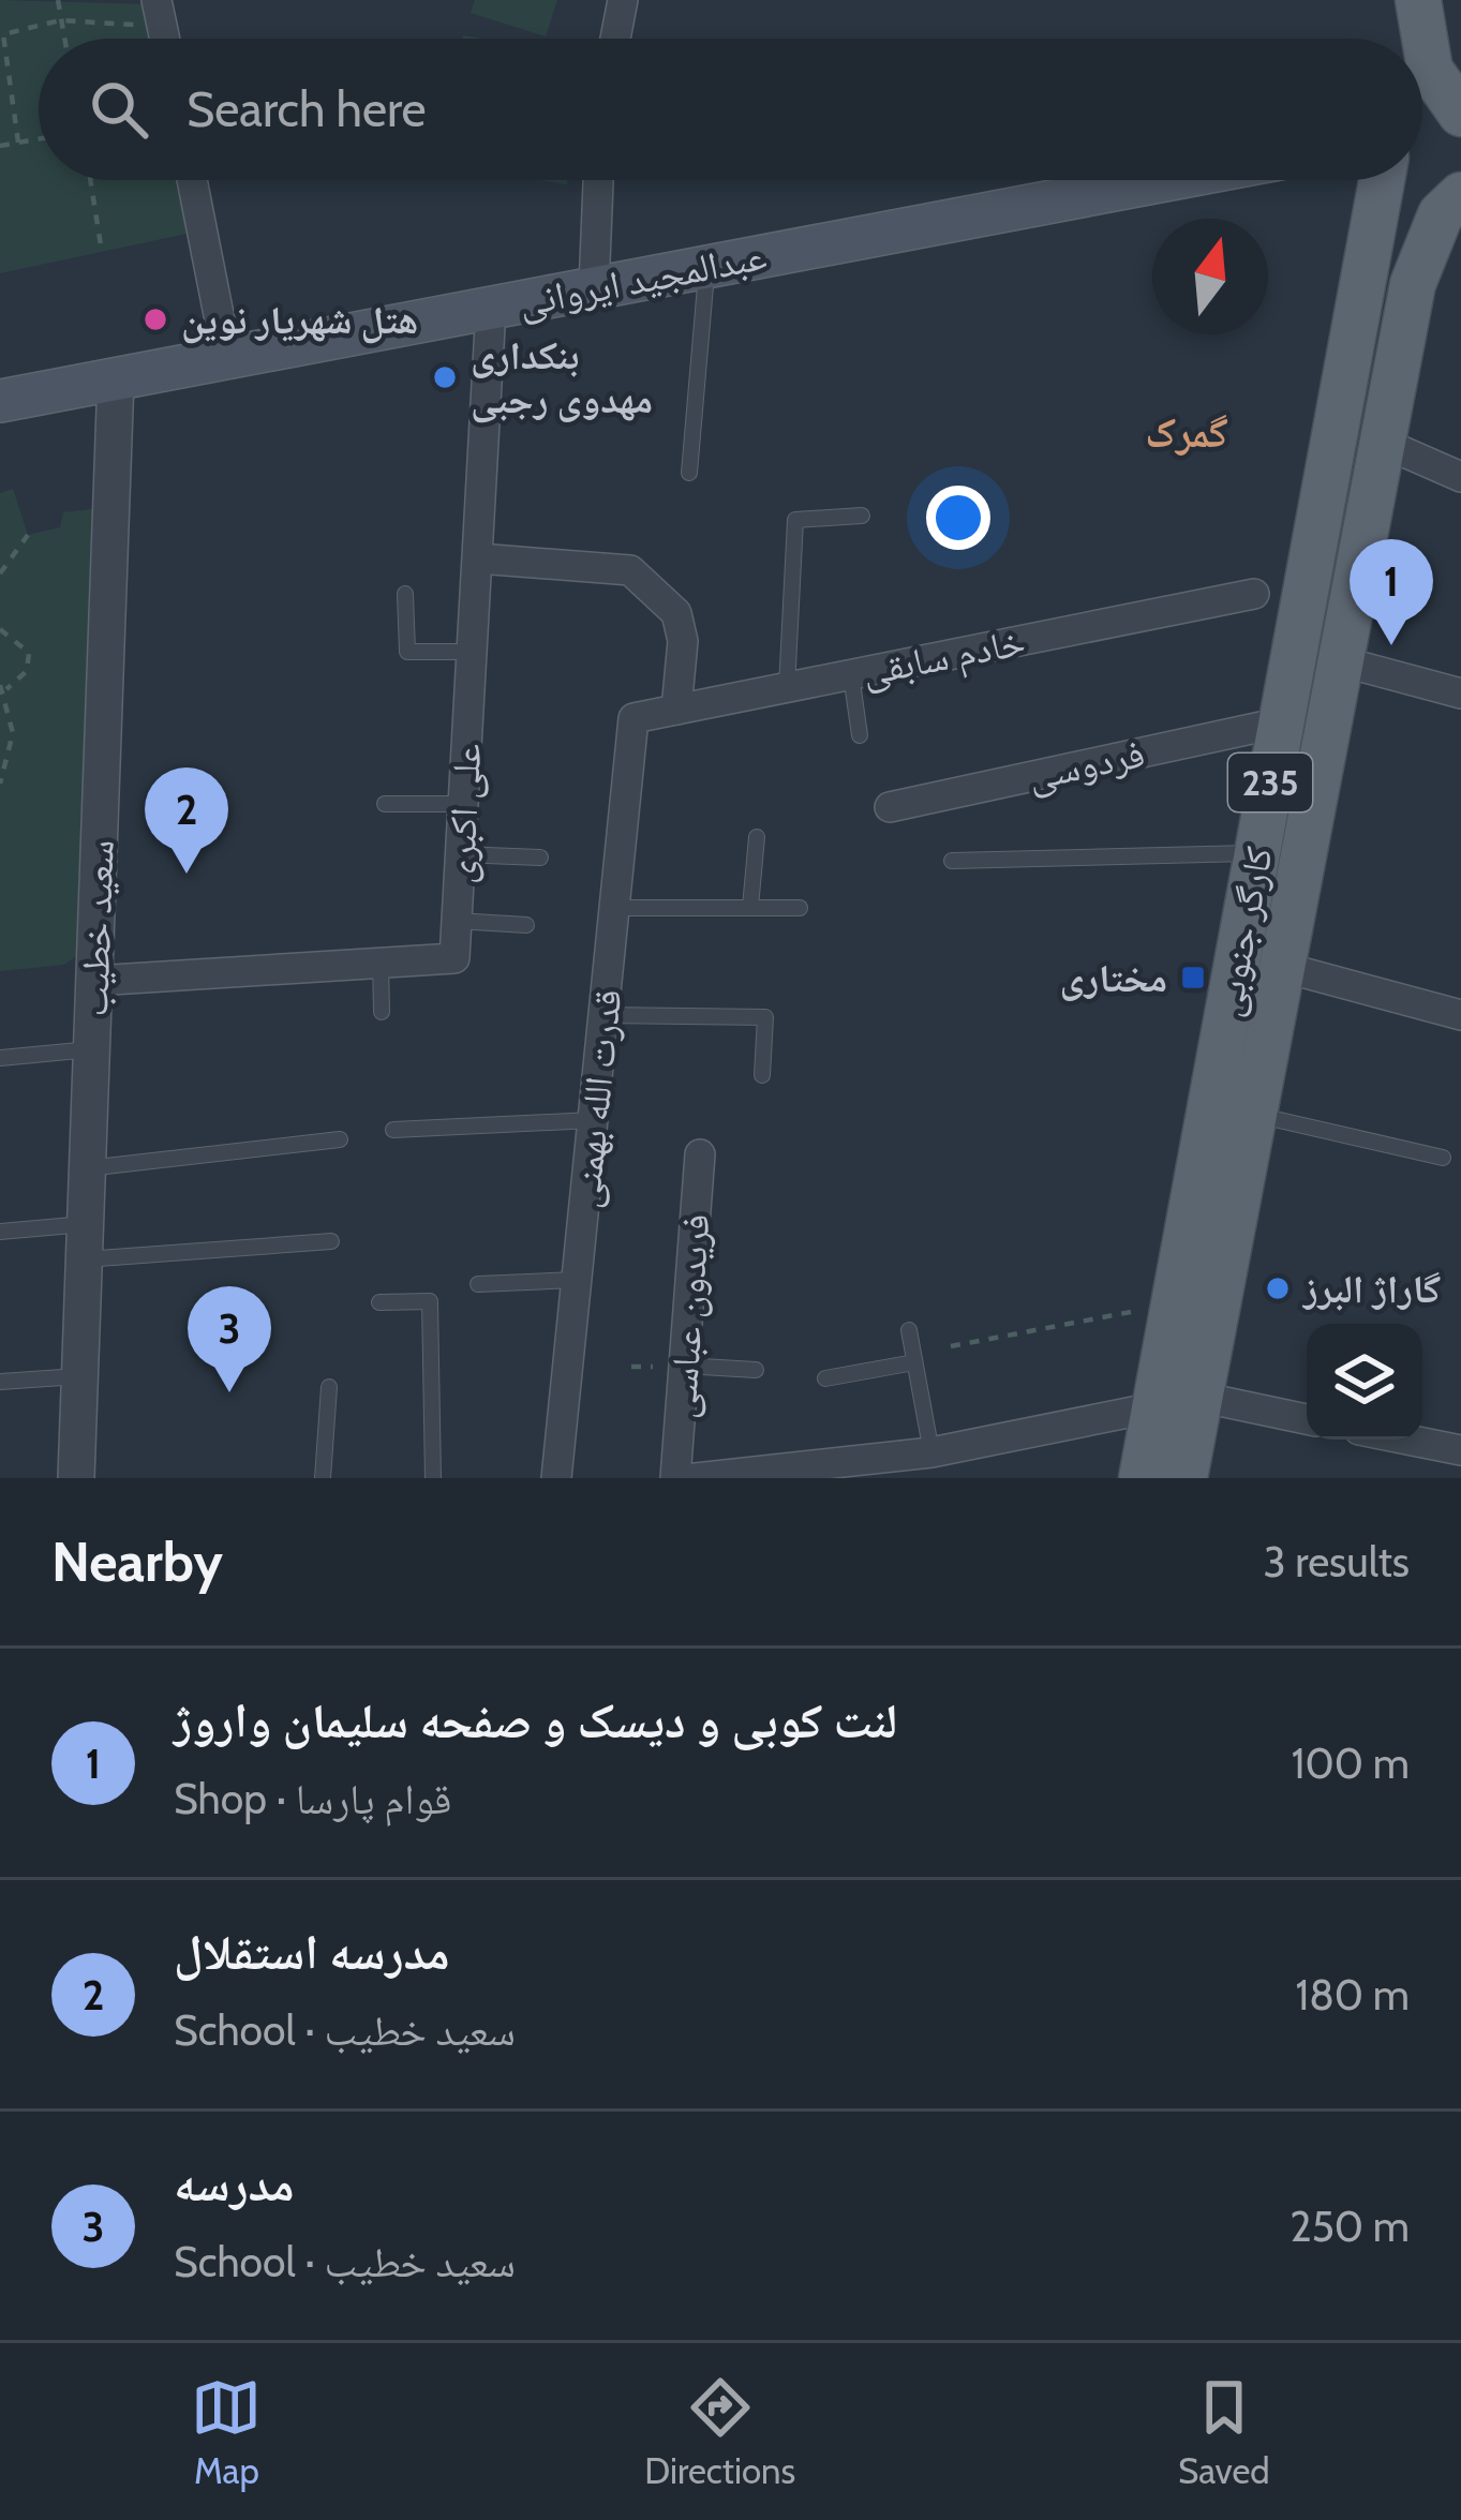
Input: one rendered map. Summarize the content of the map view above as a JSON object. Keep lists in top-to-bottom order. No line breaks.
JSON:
{"streets":{"main road":["عبدالمجید ایروانی","235","کارگر جنوبی"],"street":["خادم سابقی","فردوسی","علی اکبری","سعید خطیب","قدرت الله بهمنی","فریدون عباسی"]},"crossings":[["عبدالمجید ایروانی","علی اکبری"],["عبدالمجید ایروانی","سعید خطیب"],["خادم سابقی","قدرت الله بهمنی"],["فردوسی","کارگر جنوبی"],["علی اکبری","سعید خطیب"]],"districts":["گمرک"],"places":{"other":["هتل شهریار نوین","بنکداری مهدوی رجبی","گاراژ البرز"],"transit":["مختاری"]},"north":"top","page":{"search":"Search here","pins":["1","2","3"],"heading":["Nearby","3 results"],"list":[{"mark":"1","name":"لنت کوبی و دیسک و صفحه سلیمان واروژ","note":"Shop · قوام پارسا","value":"100 m"},{"mark":"2","name":"مدرسه استقلال","note":"School · سعید خطیب","value":"180 m"},{"mark":"3","name":"مدرسه","note":"School · سعید خطیب","value":"250 m"}],"nav":["Map","Directions","Saved"]}}
